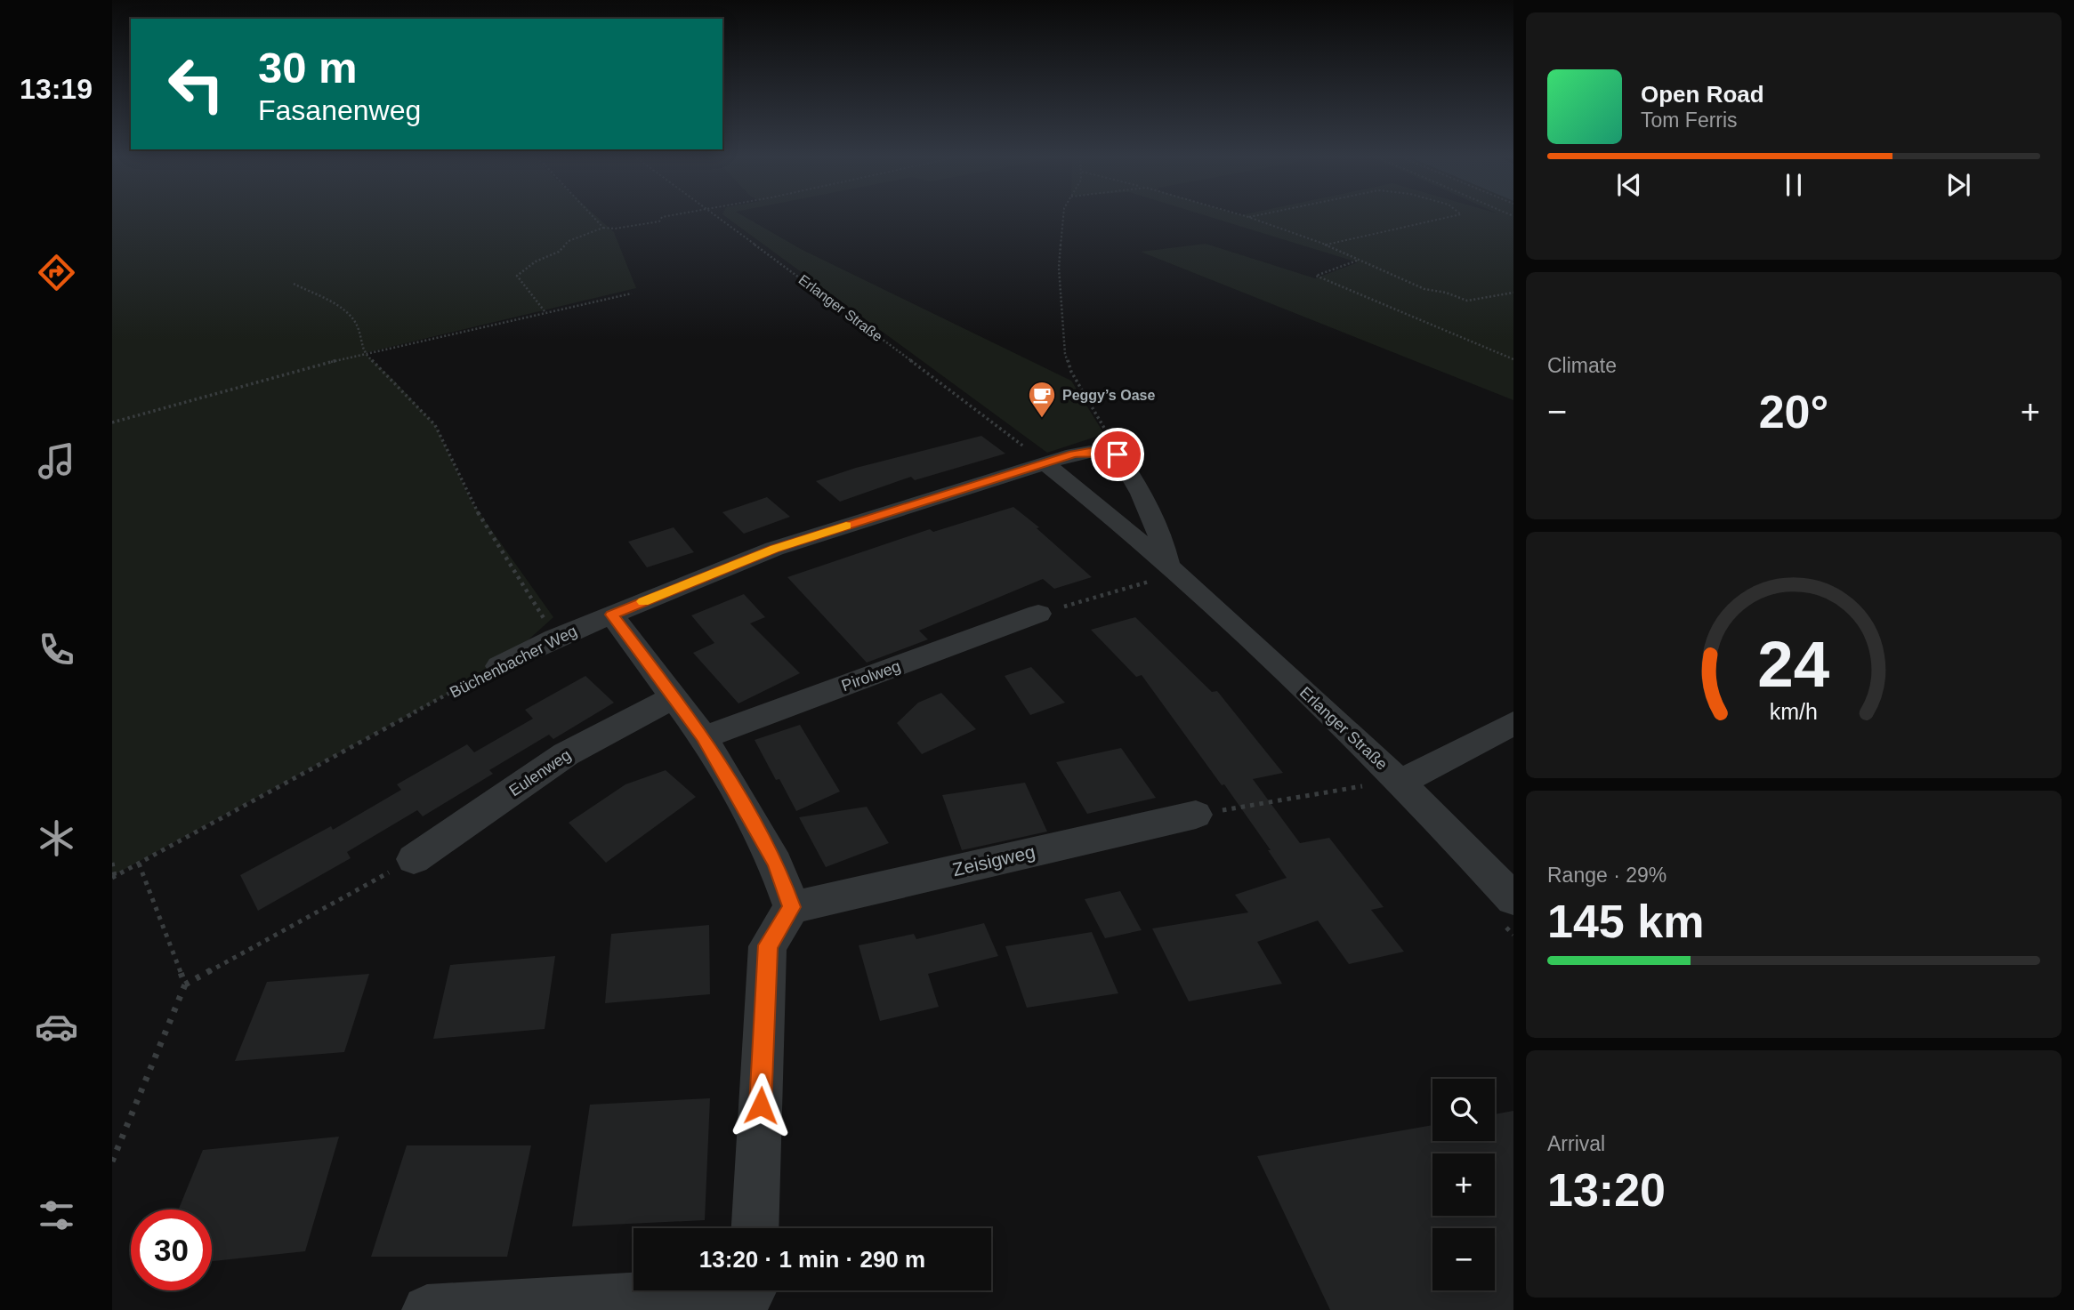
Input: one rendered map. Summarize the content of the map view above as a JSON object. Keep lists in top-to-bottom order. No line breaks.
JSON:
{"streets":{"street":["Erlanger Straße","Büchenbacher Weg","Pirolweg","Eulenweg","Zeisigweg"]},"crossings":[["Erlanger Straße","Büchenbacher Weg"]],"places":{"cafe":["Peggy’s Oase"]},"page":{"tabs":"13:19","turn":["30 m","Fasanenweg"],"song":["Open Road","Tom Ferris"],"tile":["Climate",["Range · 29%","145 km"],["Arrival","13:20"]],"heat":["−","20°","+"],"map_buttons":["+","−"],"limit":"30","trip":"13:20 · 1 min · 290 m","gauge":["24","km/h"]}}
